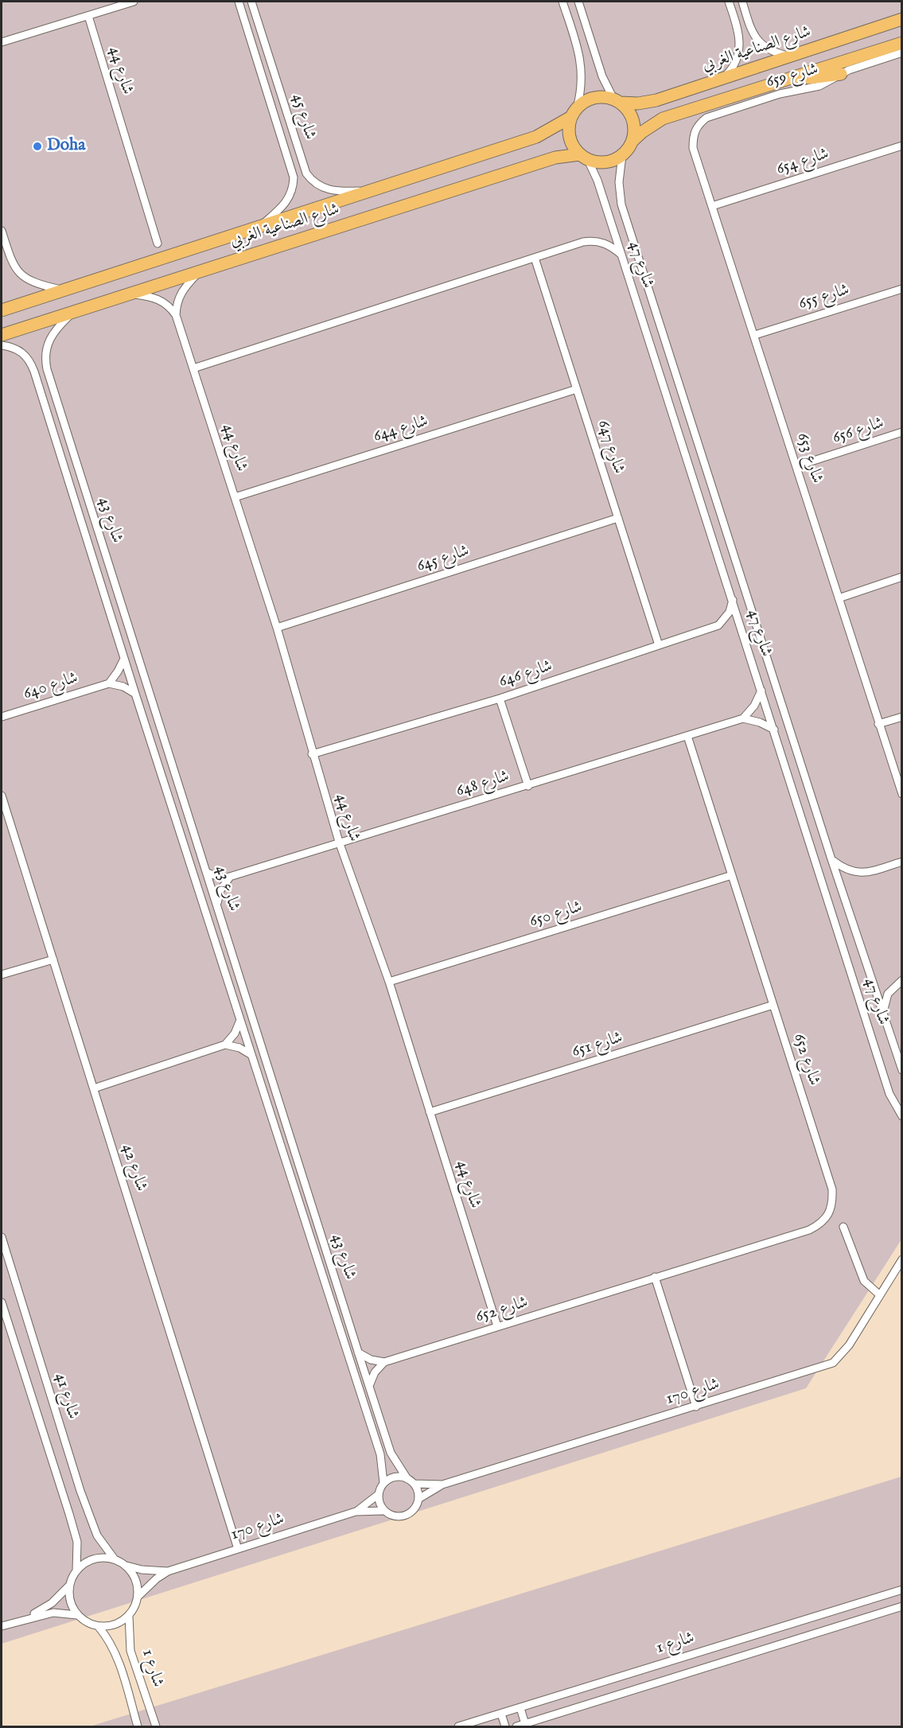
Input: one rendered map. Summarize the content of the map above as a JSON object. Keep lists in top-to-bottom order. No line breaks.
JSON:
{"streets":{"main road":["شارع الصناعية الغربي"],"street":["شارع 44","شارع 659","شارع 45","شارع 654","شارع 47","شارع 655","شارع 644","شارع 656","شارع 647","شارع 653","شارع 43","شارع 645","شارع 646","شارع 640","شارع 648","شارع 650","شارع 651","شارع 652","شارع 42","شارع 170","شارع 41","شارع 1"]},"crossings":[["شارع الصناعية الغربي","شارع 44"],["شارع الصناعية الغربي","شارع 45"],["شارع الصناعية الغربي","شارع 47"],["شارع الصناعية الغربي","شارع 43"],["شارع 44","شارع 644"],["شارع 44","شارع 645"],["شارع 44","شارع 646"],["شارع 44","شارع 648"],["شارع 44","شارع 650"],["شارع 44","شارع 651"],["شارع 44","شارع 652"],["شارع 659","شارع 653"],["شارع 654","شارع 653"],["شارع 47","شارع 646"],["شارع 655","شارع 653"],["شارع 644","شارع 647"],["شارع 656","شارع 653"],["شارع 647","شارع 645"],["شارع 647","شارع 646"],["شارع 43","شارع 648"],["شارع 43","شارع 170"],["شارع 648","شارع 652"],["شارع 650","شارع 652"],["شارع 651","شارع 652"],["شارع 42","شارع 170"],["شارع 170","شارع 41"],["شارع 170","شارع 1"],["شارع 41","شارع 1"]],"places":["Doha"]}
